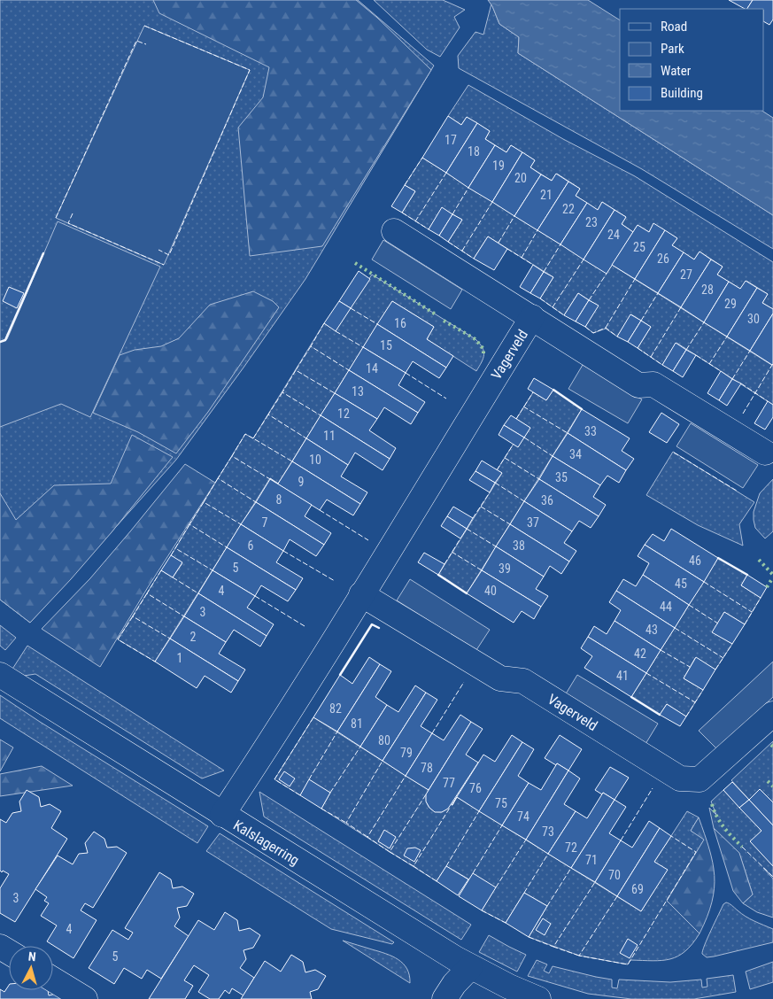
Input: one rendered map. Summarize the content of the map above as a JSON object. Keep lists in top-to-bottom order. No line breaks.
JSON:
{"streets":{"street":["Vagerveld","Kalslagerring"]},"crossings":[["Vagerveld","Kalslagerring"]],"house_numbers":["17","18","19","20","21","22","23","24","25","26","27","28","29","30","16","15","14","13","12","33","11","34","10","35","9","8","36","7","37","6","38","46","5","39","45","4","40","44","3","43","2","42","1","41","82","81","80","79","78","77","76","75","74","73","72","71","70","69","3","4","5"],"legend":["Road","Park","Water","Building"],"north":"top"}
